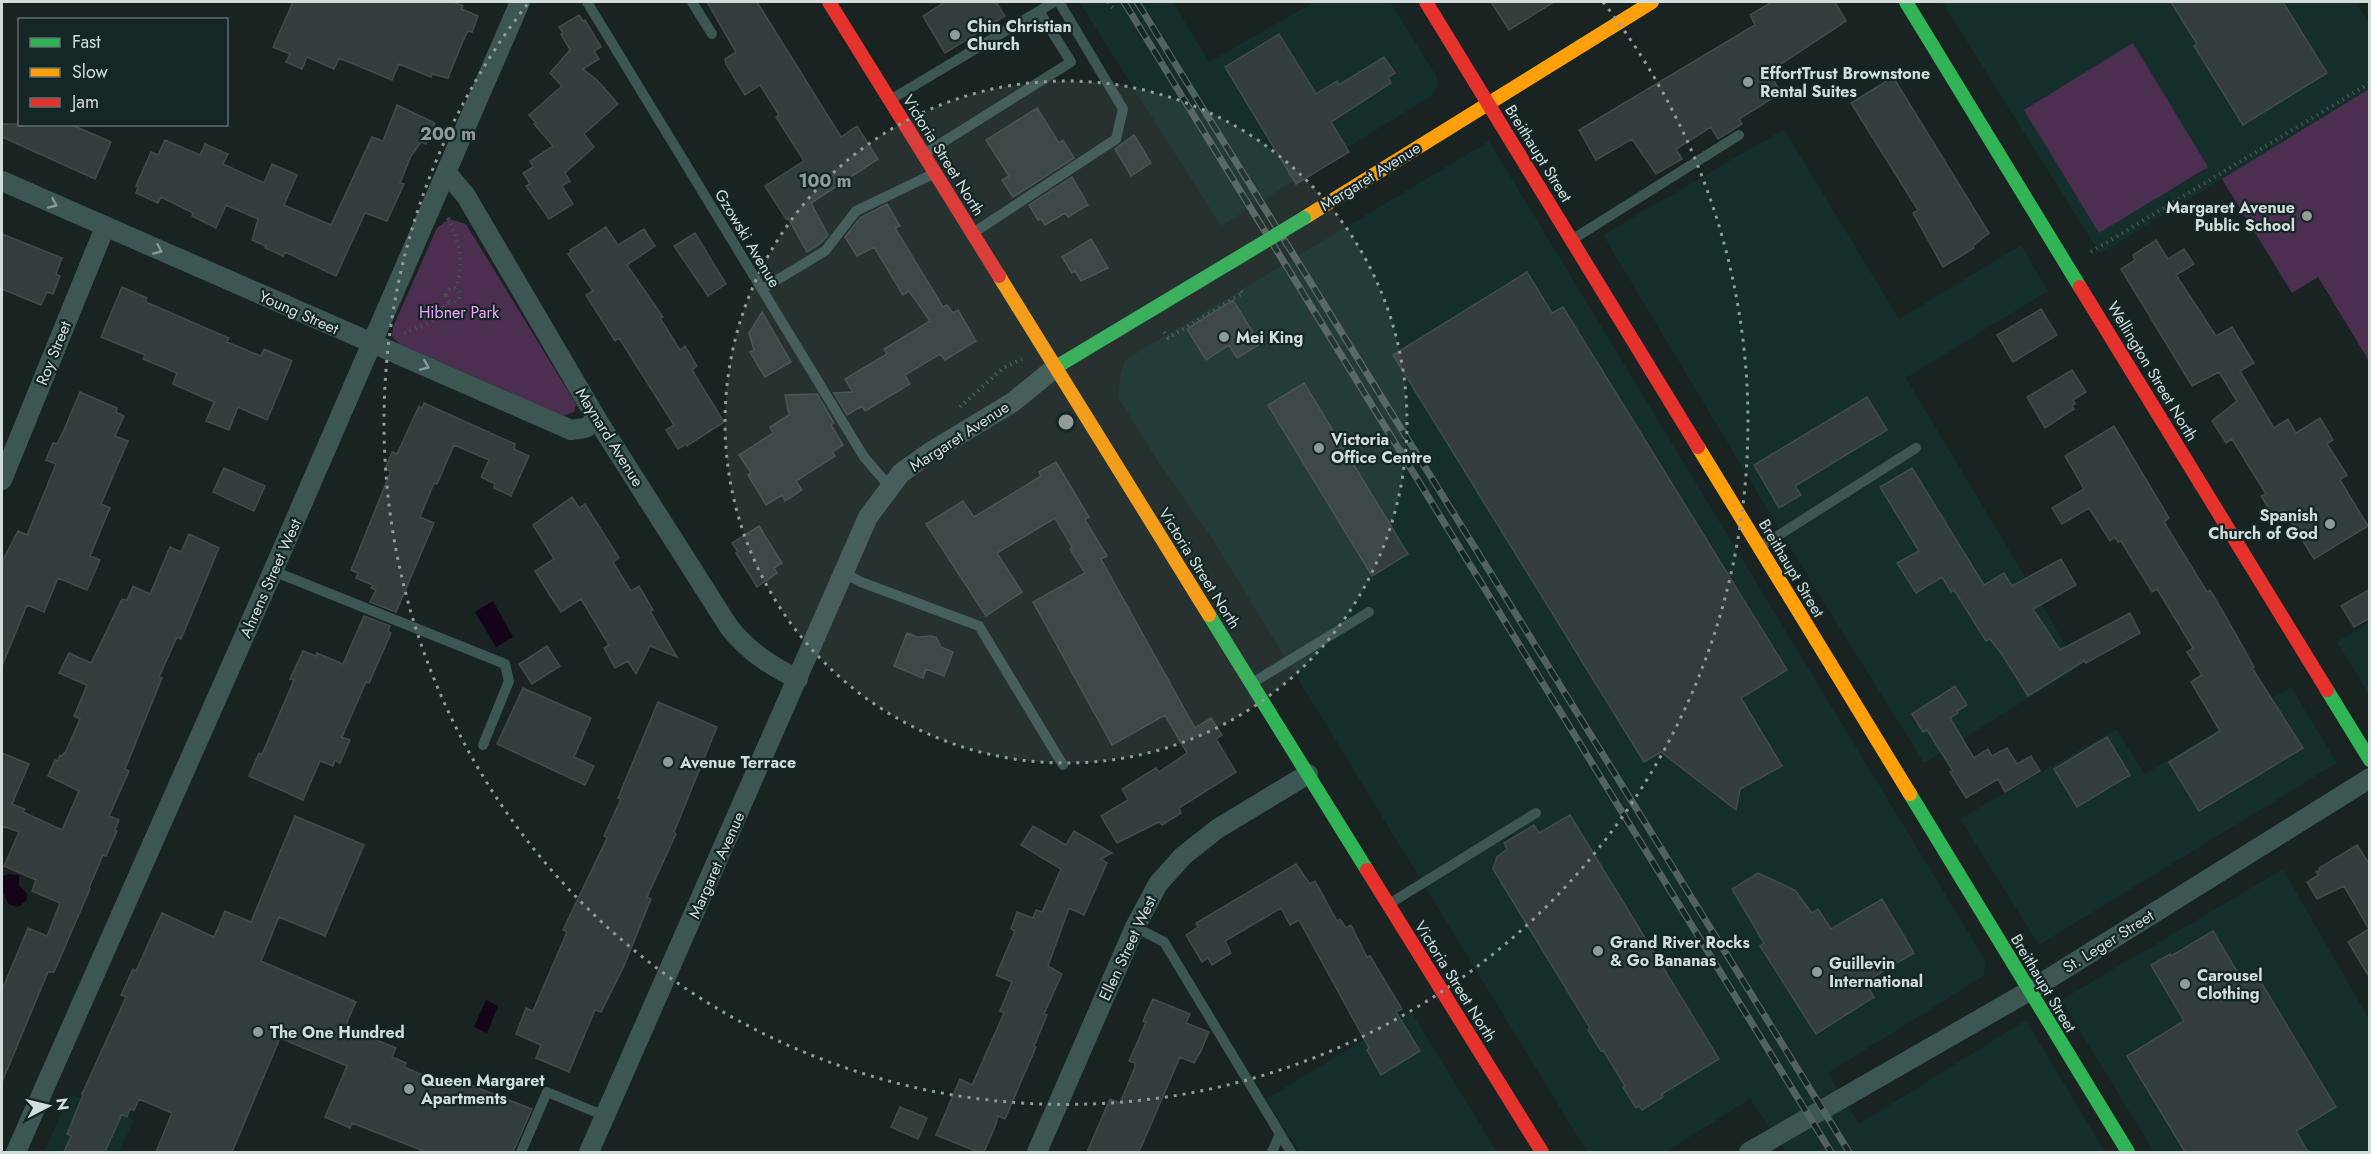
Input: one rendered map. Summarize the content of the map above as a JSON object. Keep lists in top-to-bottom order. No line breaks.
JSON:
{"streets":{"street":["Breithaupt Street","Victoria Street North","Margaret Avenue","Young Street","Roy Street","Wellington Street North","Maynard Avenue","Ahrens Street West","St. Leger Street","Ellen Street West"],"lane":["Gzowski Avenue"]},"crossings":[["Breithaupt Street","Margaret Avenue"],["Breithaupt Street","St. Leger Street"],["Victoria Street North","Margaret Avenue"],["Victoria Street North","Ellen Street West"],["Margaret Avenue","Gzowski Avenue"],["Margaret Avenue","Maynard Avenue"],["Young Street","Roy Street"],["Young Street","Maynard Avenue"],["Young Street","Ahrens Street West"],["Maynard Avenue","Ahrens Street West"]],"one_way":["Young Street"],"parks":["Hibner Park"],"places":["Chin Christian Church","EffortTrust Brownstone Rental Suites","Margaret Avenue Public School","Mei King","Victoria Office Centre","Spanish Church of God","Avenue Terrace","Grand River Rocks & Go Bananas","Guillevin International","Carousel Clothing","The One Hundred","Queen Margaret Apartments"],"legend":["Fast","Slow","Jam"],"north":"right","rings":["200 m","100 m"]}
